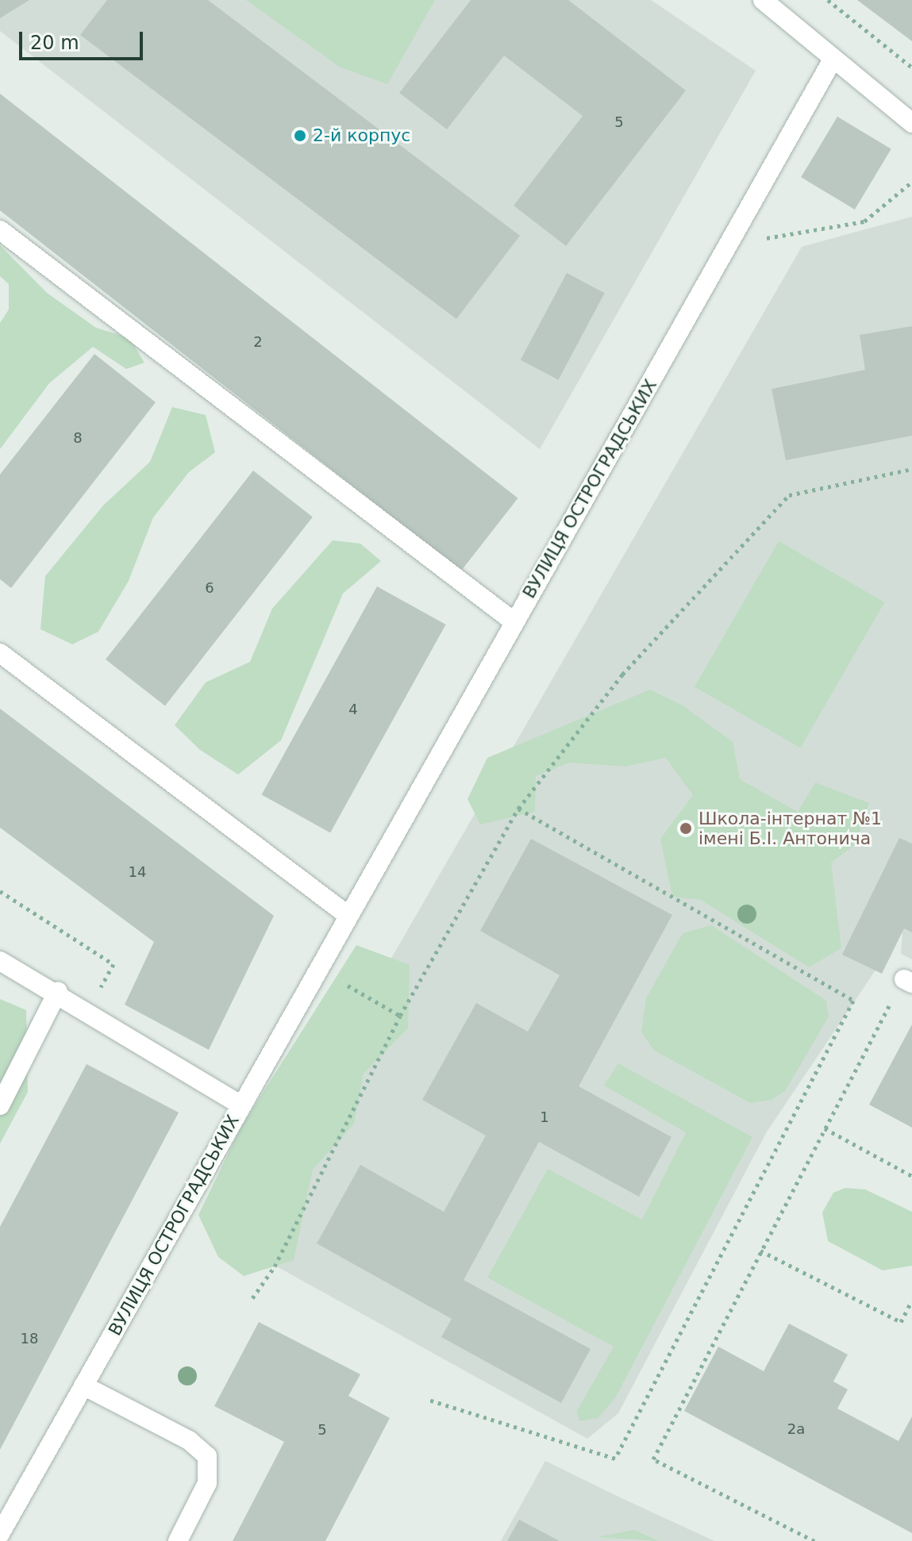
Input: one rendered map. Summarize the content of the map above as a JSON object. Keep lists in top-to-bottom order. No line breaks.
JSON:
{"streets":{"street":["ВУЛИЦЯ ОСТРОГРАДСЬКИХ"]},"places":["2-й корпус","Школа-інтернат №1 імені Б.І. Антонича"],"house_numbers":["5","2","8","6","4","14","1","18","2а","5"],"scale_bar":"20 m"}
